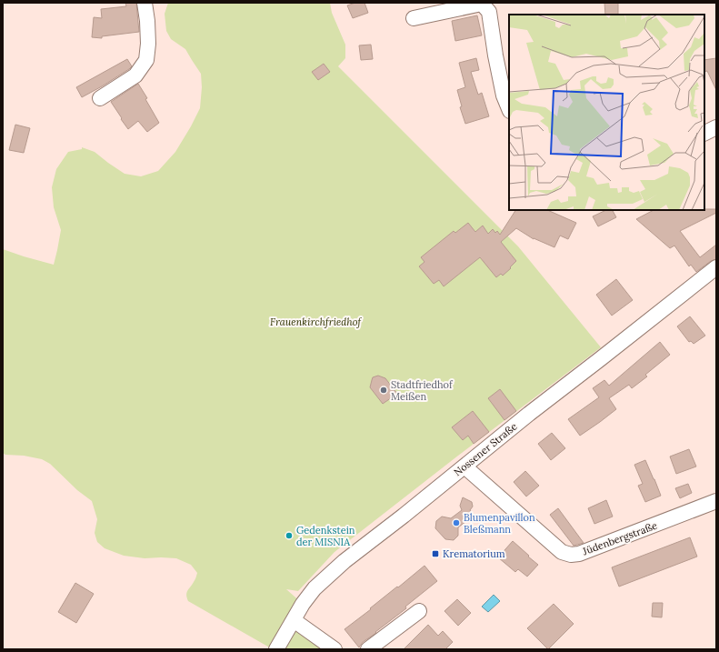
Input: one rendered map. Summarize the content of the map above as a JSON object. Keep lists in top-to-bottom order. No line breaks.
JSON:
{"streets":{"street":["Nossener Straße","Jüdenbergstraße"]},"crossings":[["Nossener Straße","Jüdenbergstraße"]],"parks":["Frauenkirchfriedhof"],"places":{"other":["Stadtfriedhof Meißen","Blumenpavillon Bleßmann","Gedenkstein der MISNIA"],"transit":["Krematorium"]}}
